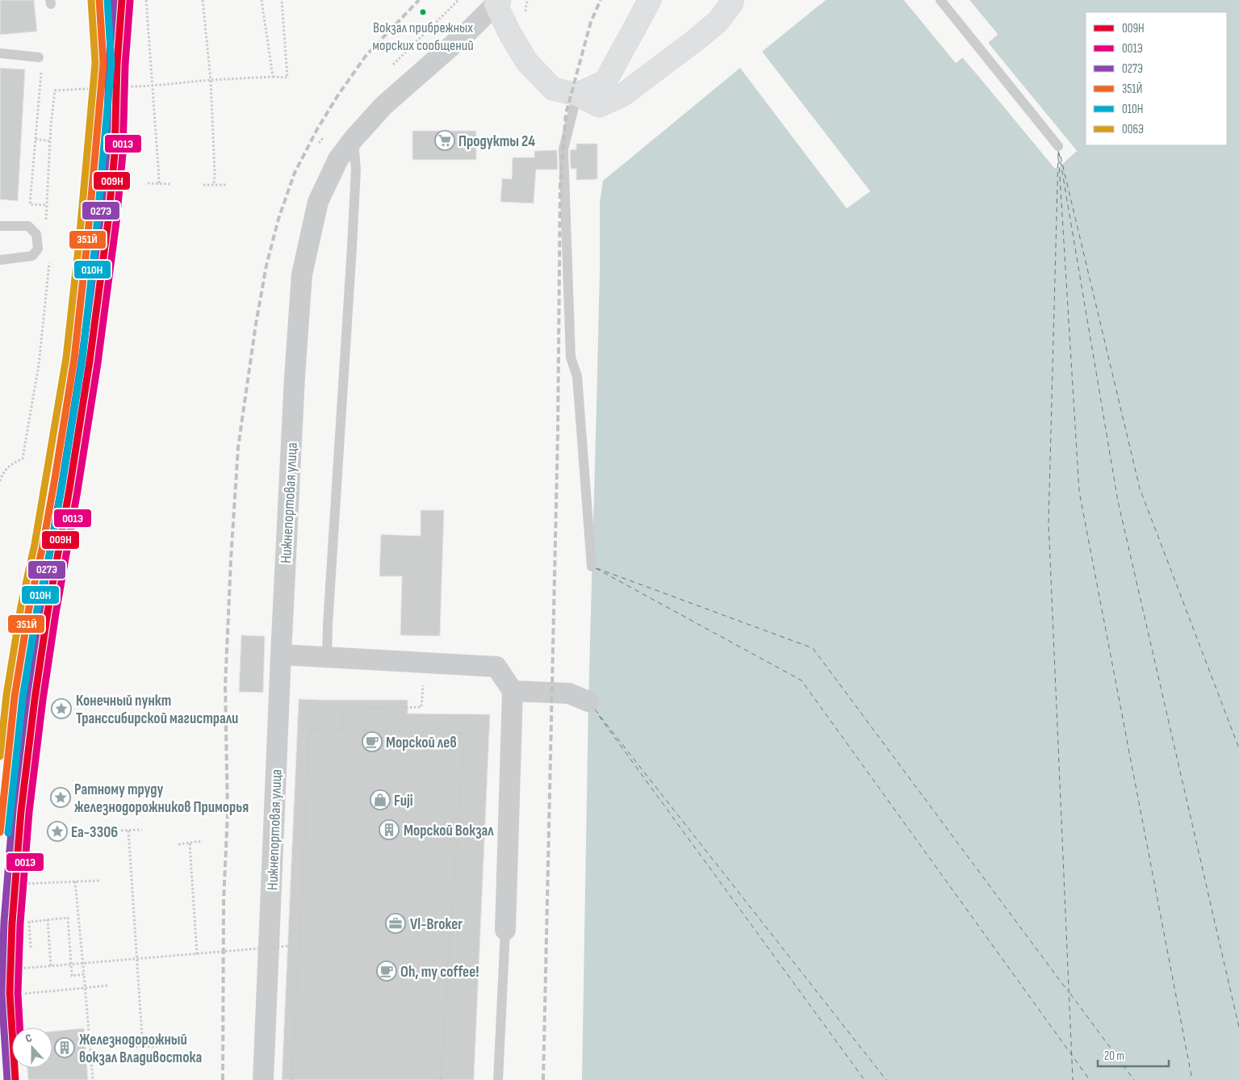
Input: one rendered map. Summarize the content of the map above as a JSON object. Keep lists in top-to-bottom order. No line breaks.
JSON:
{"streets":{"street":["Нижнепортовая улица"]},"places":{"other":["Вокзал прибрежных морских сообщений"],"supermarket":["Продукты 24"],"place":["Конечный пункт Транссибирской магистрали","Ратному труду железнодорожников Приморья","Еа-3306"],"cafe":["Морской лев","Oh, my coffee!"],"shop":["Fuji"],"building":["Морской Вокзал","Железнодорожный вокзал Владивостока"],"office":["Vl-Broker"]},"lines":["transit line 009Н","transit line 027Э","transit line 351Й","transit line 010Н","transit line 001Э","transit line 006Э"],"legend":["009Н","001Э","027Э","351Й","010Н","006Э"],"scale_bar":"20 m","north":"top"}
